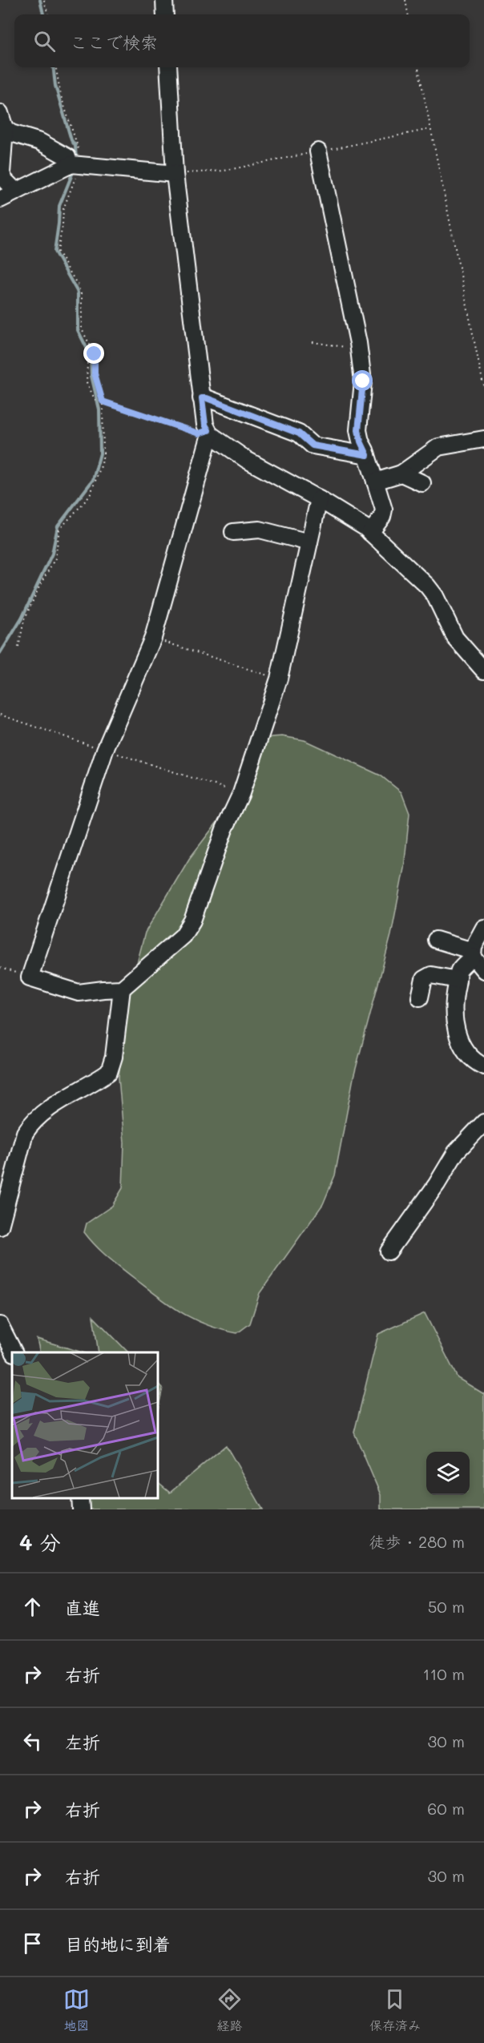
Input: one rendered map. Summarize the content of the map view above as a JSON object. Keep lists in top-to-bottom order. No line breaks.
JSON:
{"page":{"search":"ここで検索","heading":["4 分","徒歩 · 280 m"],"list":[["直進","50 m"],["右折","110 m"],["左折","30 m"],["右折","60 m"],["右折","30 m"],"目的地に到着"],"nav":["地図","経路","保存済み"]}}
